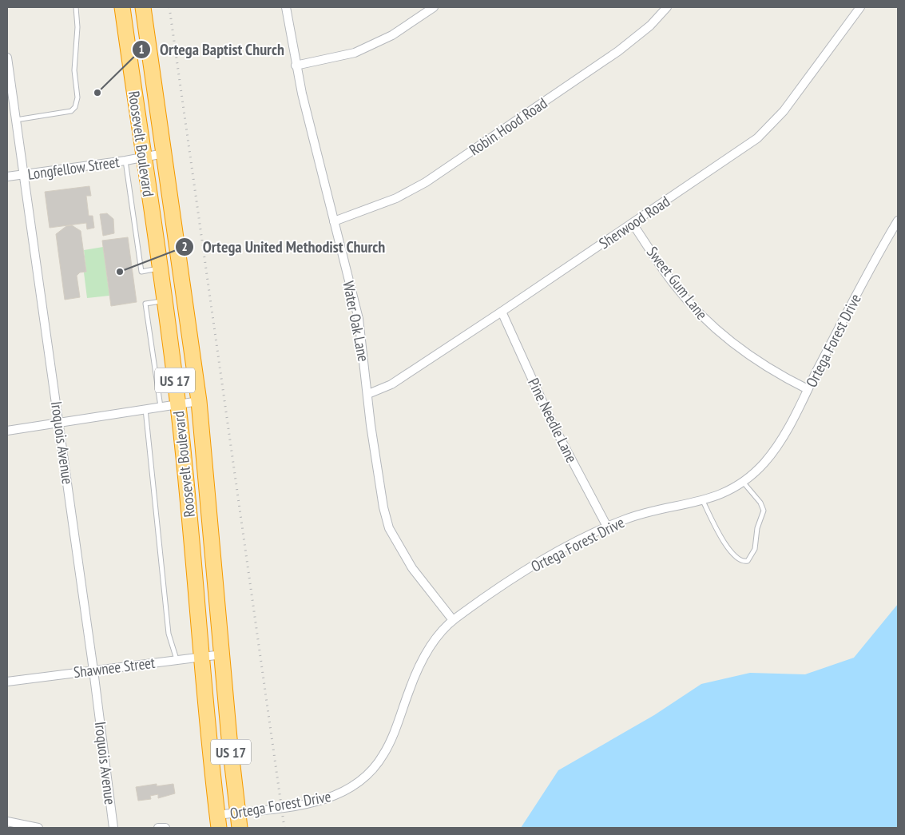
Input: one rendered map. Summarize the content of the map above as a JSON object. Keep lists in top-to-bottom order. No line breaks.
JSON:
{"streets":{"highway":["Roosevelt Boulevard","US 17"],"street":["Robin Hood Road","Longfellow Street","Sherwood Road","Sweet Gum Lane","Water Oak Lane","Ortega Forest Drive","Pine Needle Lane","Iroquois Avenue","Shawnee Street"]},"crossings":[["Robin Hood Road","Water Oak Lane"],["Roosevelt Boulevard","Longfellow Street"],["Roosevelt Boulevard","Ortega Forest Drive"],["Roosevelt Boulevard","Shawnee Street"],["Longfellow Street","Iroquois Avenue"],["Sherwood Road","Sweet Gum Lane"],["Sherwood Road","Water Oak Lane"],["Sherwood Road","Pine Needle Lane"],["Sweet Gum Lane","Ortega Forest Drive"],["Water Oak Lane","Ortega Forest Drive"],["Ortega Forest Drive","Pine Needle Lane"],["Iroquois Avenue","Shawnee Street"]],"places":["Ortega Baptist Church","Ortega United Methodist Church"]}
